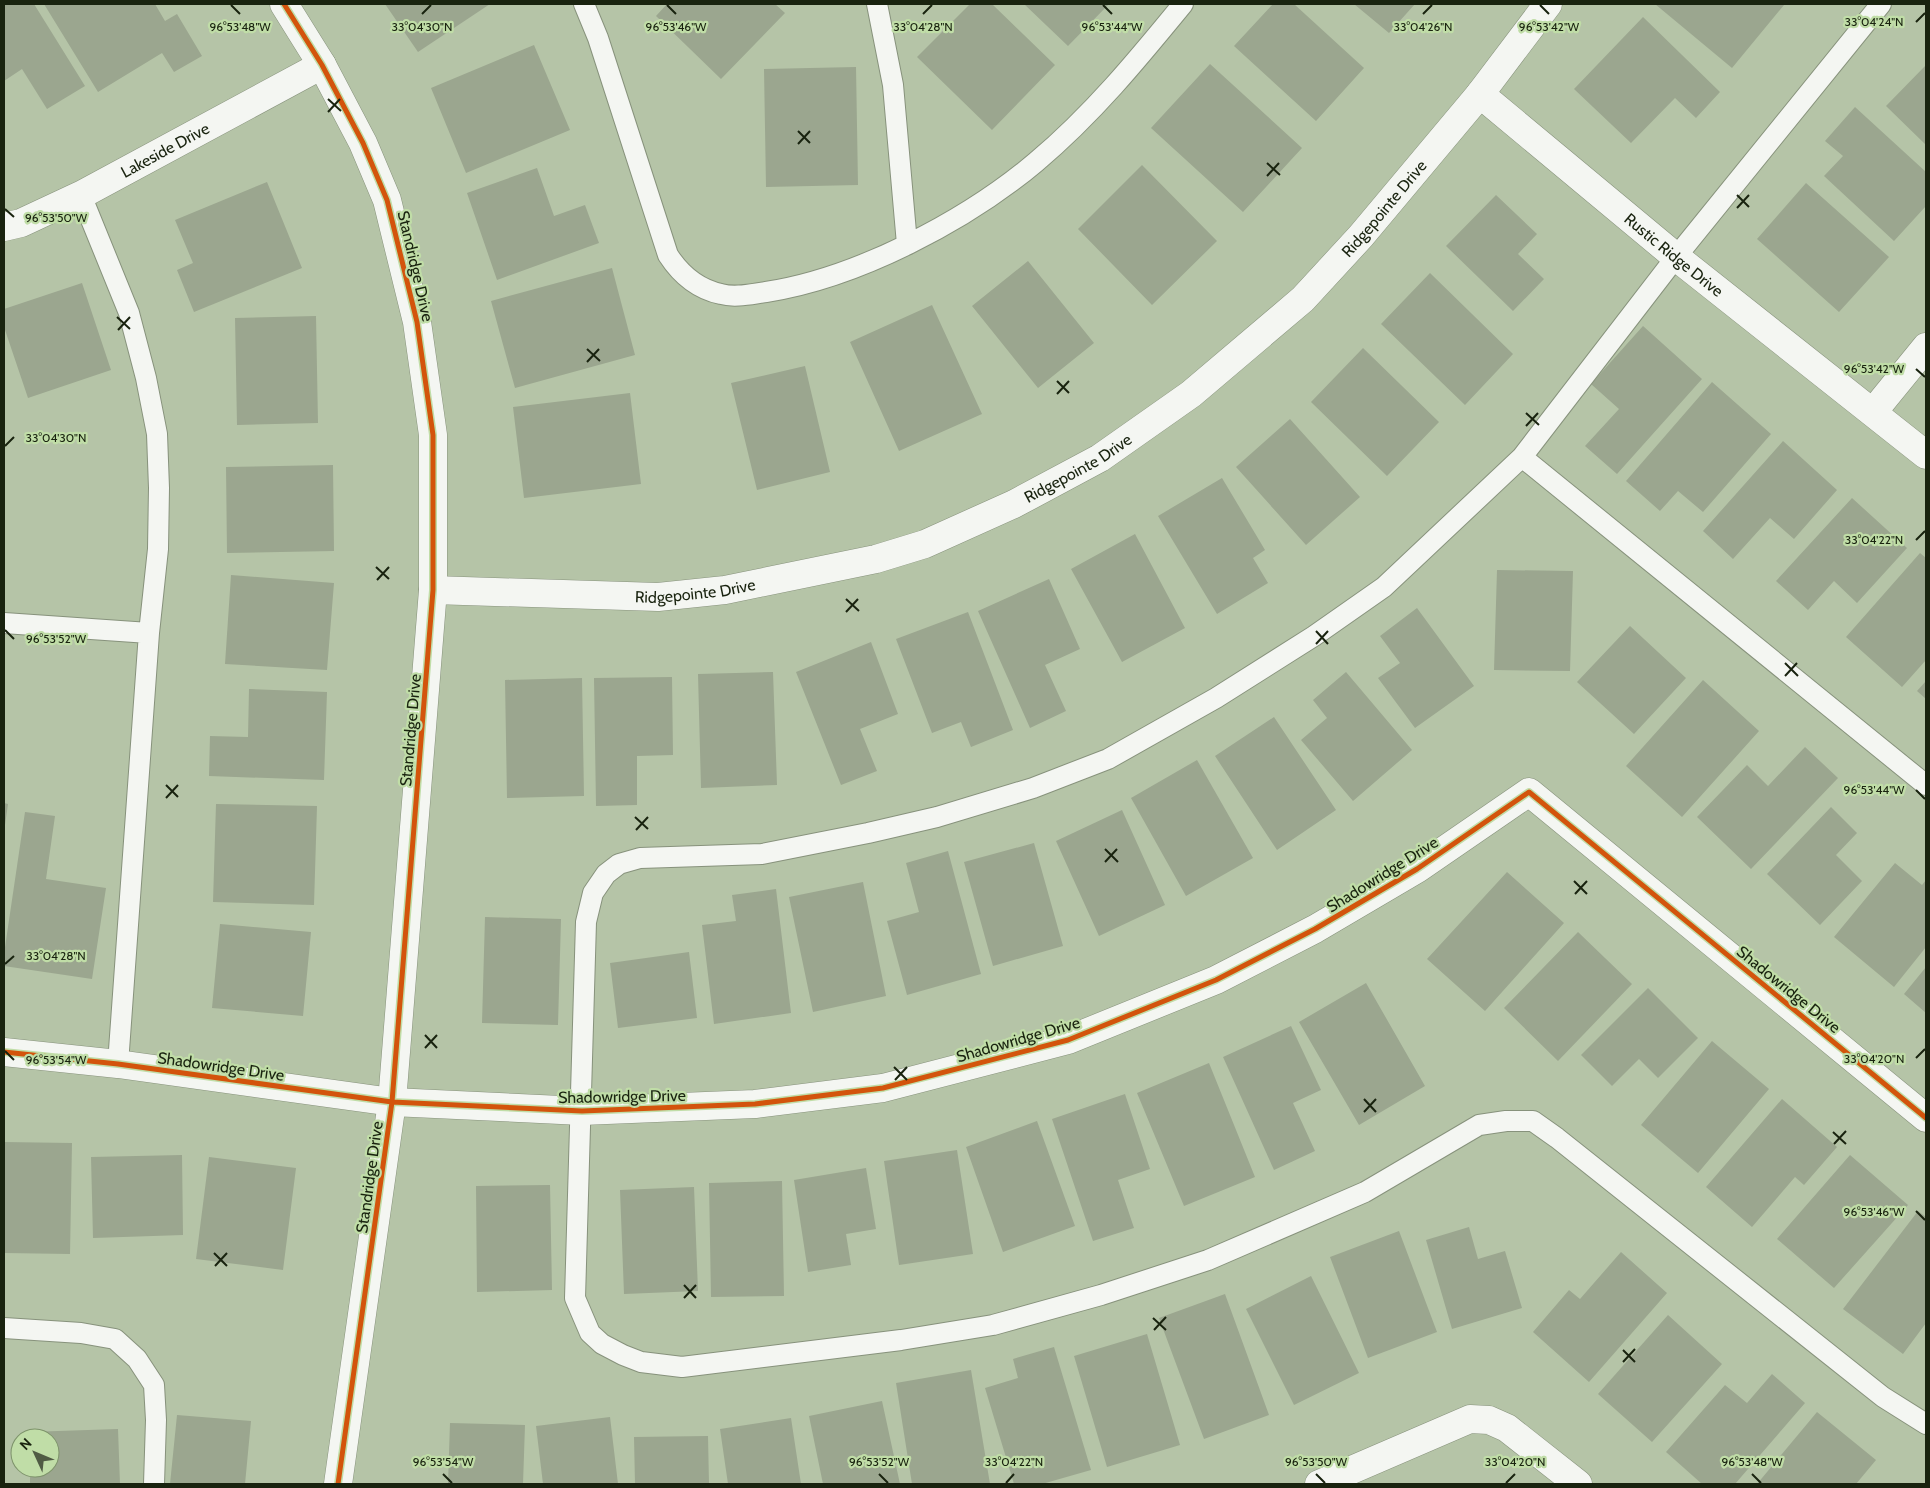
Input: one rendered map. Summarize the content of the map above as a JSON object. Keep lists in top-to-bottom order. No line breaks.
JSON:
{"streets":{"street":["Lakeside Drive","Ridgepointe Drive","Rustic Ridge Drive","Standridge Drive","Shadowridge Drive"]},"crossings":[["Lakeside Drive","Standridge Drive"],["Ridgepointe Drive","Rustic Ridge Drive"],["Ridgepointe Drive","Standridge Drive"],["Standridge Drive","Shadowridge Drive"]],"north":"top left","coordinates":["33°04'24\"N","96°53'48\"W","96°53'46\"W","96°53'44\"W","96°53'42\"W","33°04'30\"N","33°04'28\"N","33°04'26\"N","96°53'50\"W","33°04'22\"N","96°53'52\"W","33°04'20\"N","96°53'54\"W"]}
